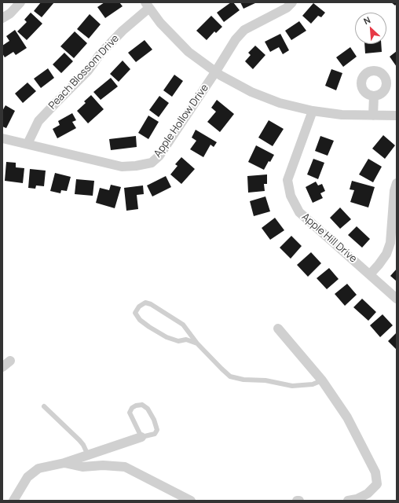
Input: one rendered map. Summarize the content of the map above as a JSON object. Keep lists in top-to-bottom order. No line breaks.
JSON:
{"streets":{"street":["Peach Blossom Drive","Apple Hollow Drive","Apple Hill Drive"]},"crossings":[["Peach Blossom Drive","Apple Hollow Drive"]],"north":"top left"}
